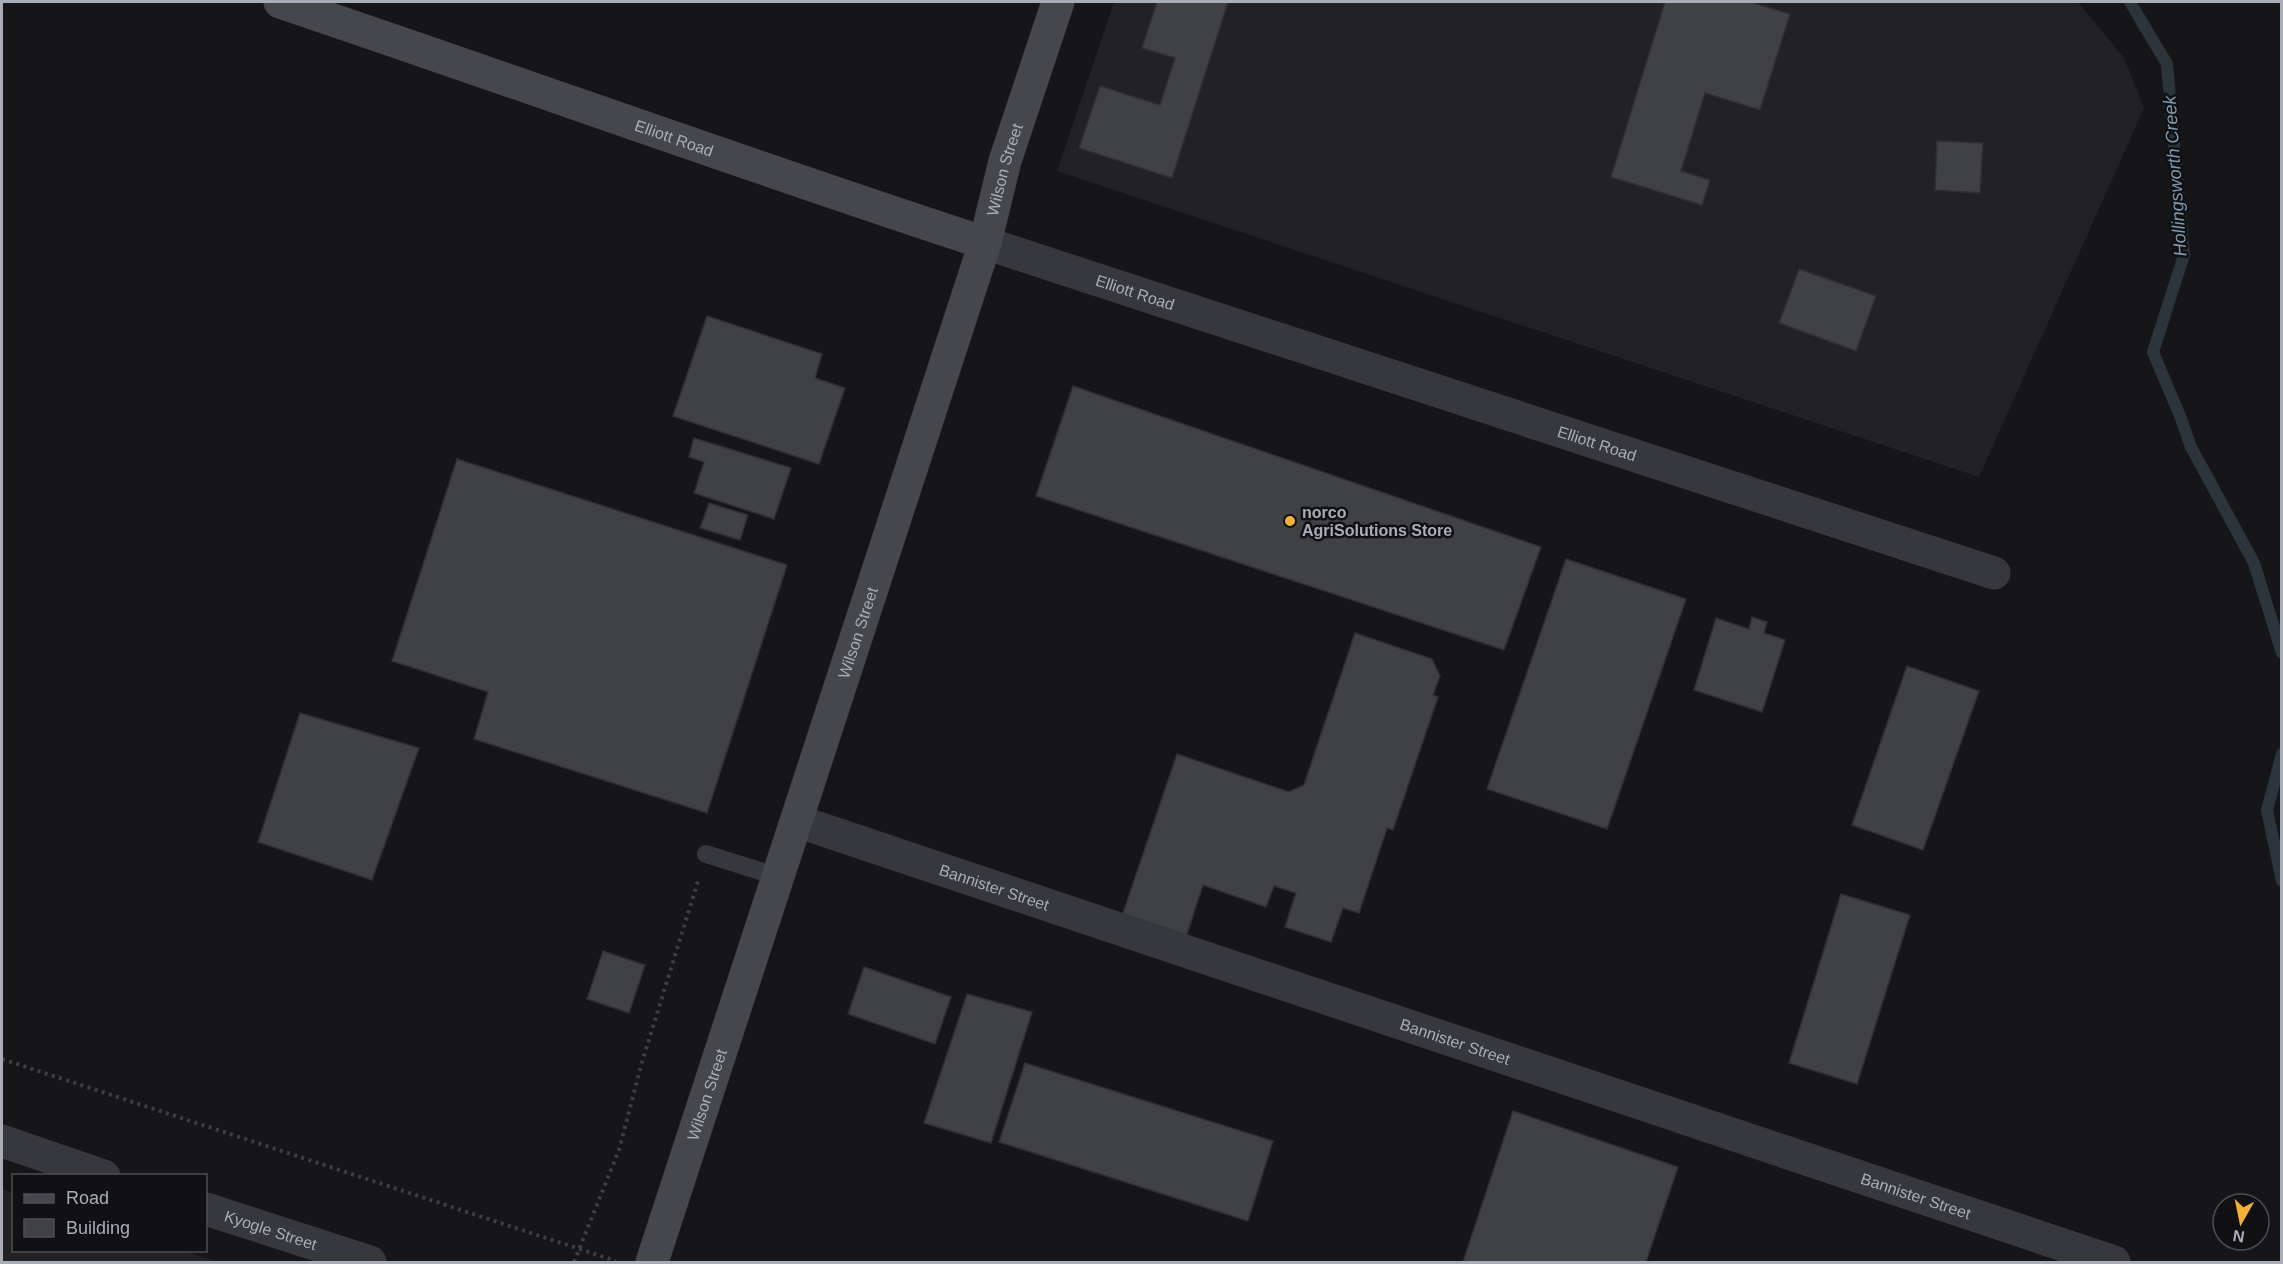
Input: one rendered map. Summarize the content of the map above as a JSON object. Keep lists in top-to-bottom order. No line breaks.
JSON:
{"streets":{"street":["Elliott Road","Wilson Street","Bannister Street","Kyogle Street"]},"crossings":[["Elliott Road","Wilson Street"],["Wilson Street","Bannister Street"]],"water":["Hollingsworth Creek"],"places":["norco AgriSolutions Store"],"legend":["Road","Building"],"north":"bottom"}
